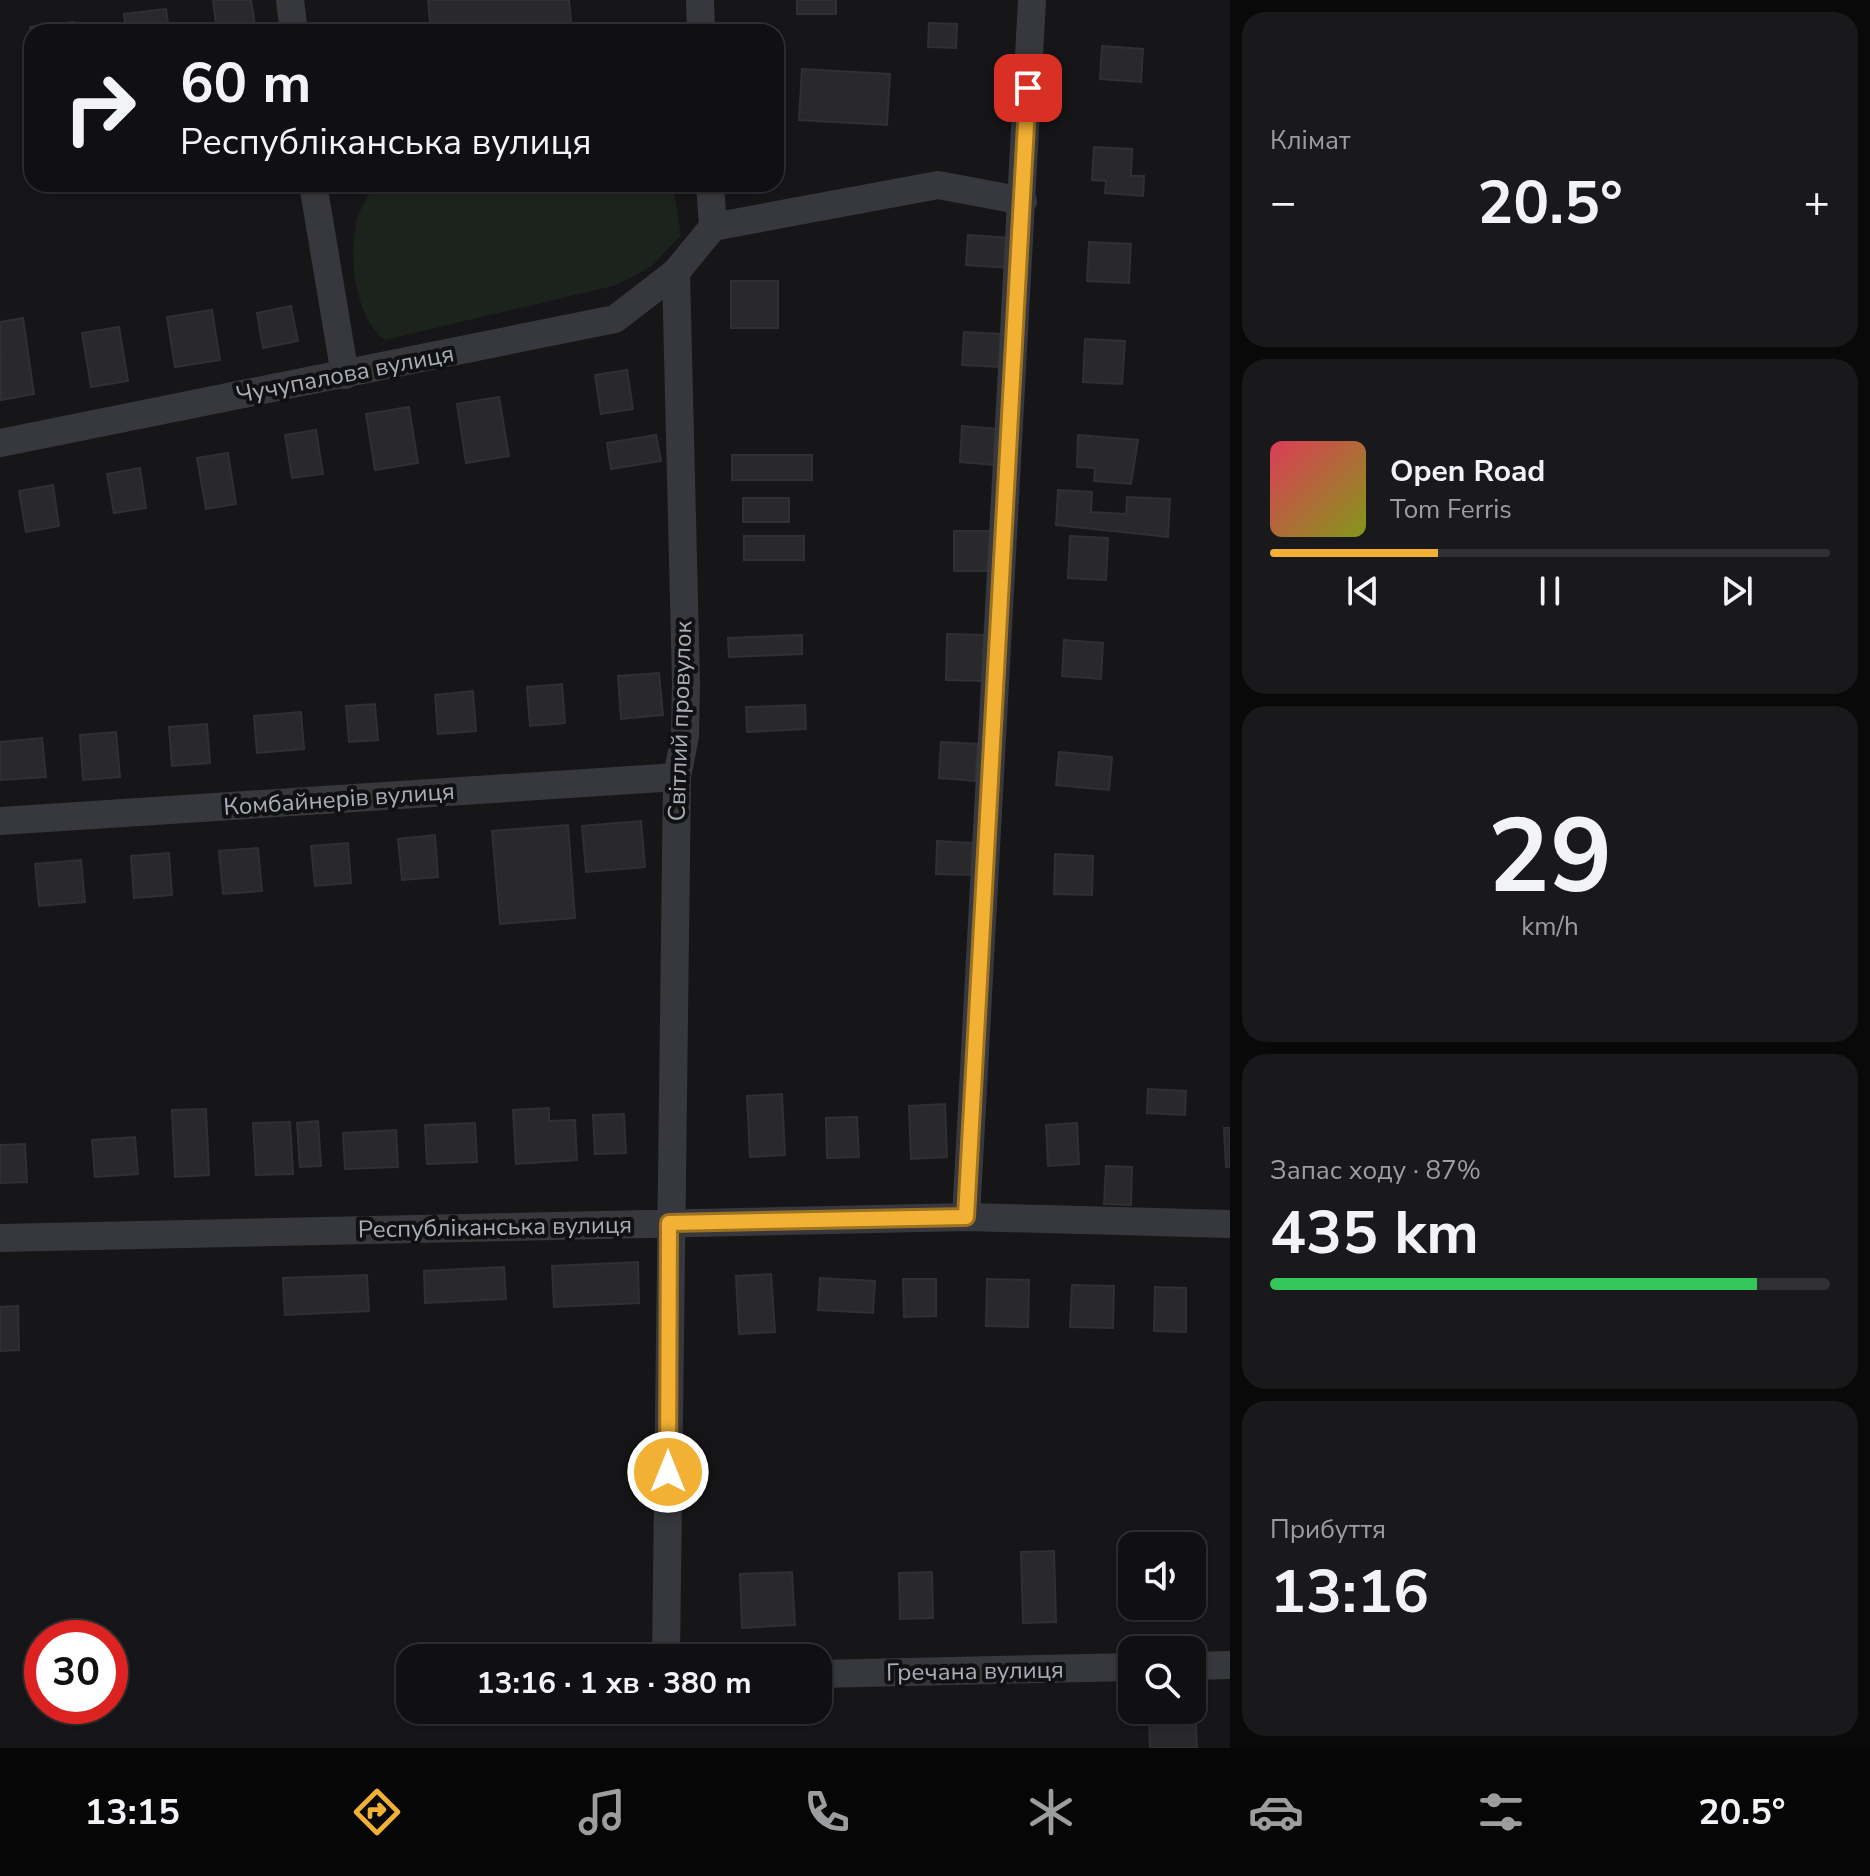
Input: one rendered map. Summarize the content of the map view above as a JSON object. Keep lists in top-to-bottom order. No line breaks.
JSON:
{"streets":{"street":["Чучупалова вулиця","Світлий провулок","Комбайнерів вулиця","Республіканська вулиця","Гречана вулиця"]},"crossings":[["Чучупалова вулиця","Світлий провулок"],["Світлий провулок","Комбайнерів вулиця"],["Світлий провулок","Республіканська вулиця"]],"page":{"tile":["Клімат",["29","km/h"],["Запас ходу · 87%","435 km"],["Прибуття","13:16"]],"turn":["60 m","Республіканська вулиця"],"heat":["−","20.5°","+"],"song":["Open Road","Tom Ferris"],"limit":"30","trip":"13:16 · 1 хв · 380 m","tabs":["13:15","20.5°"]}}
